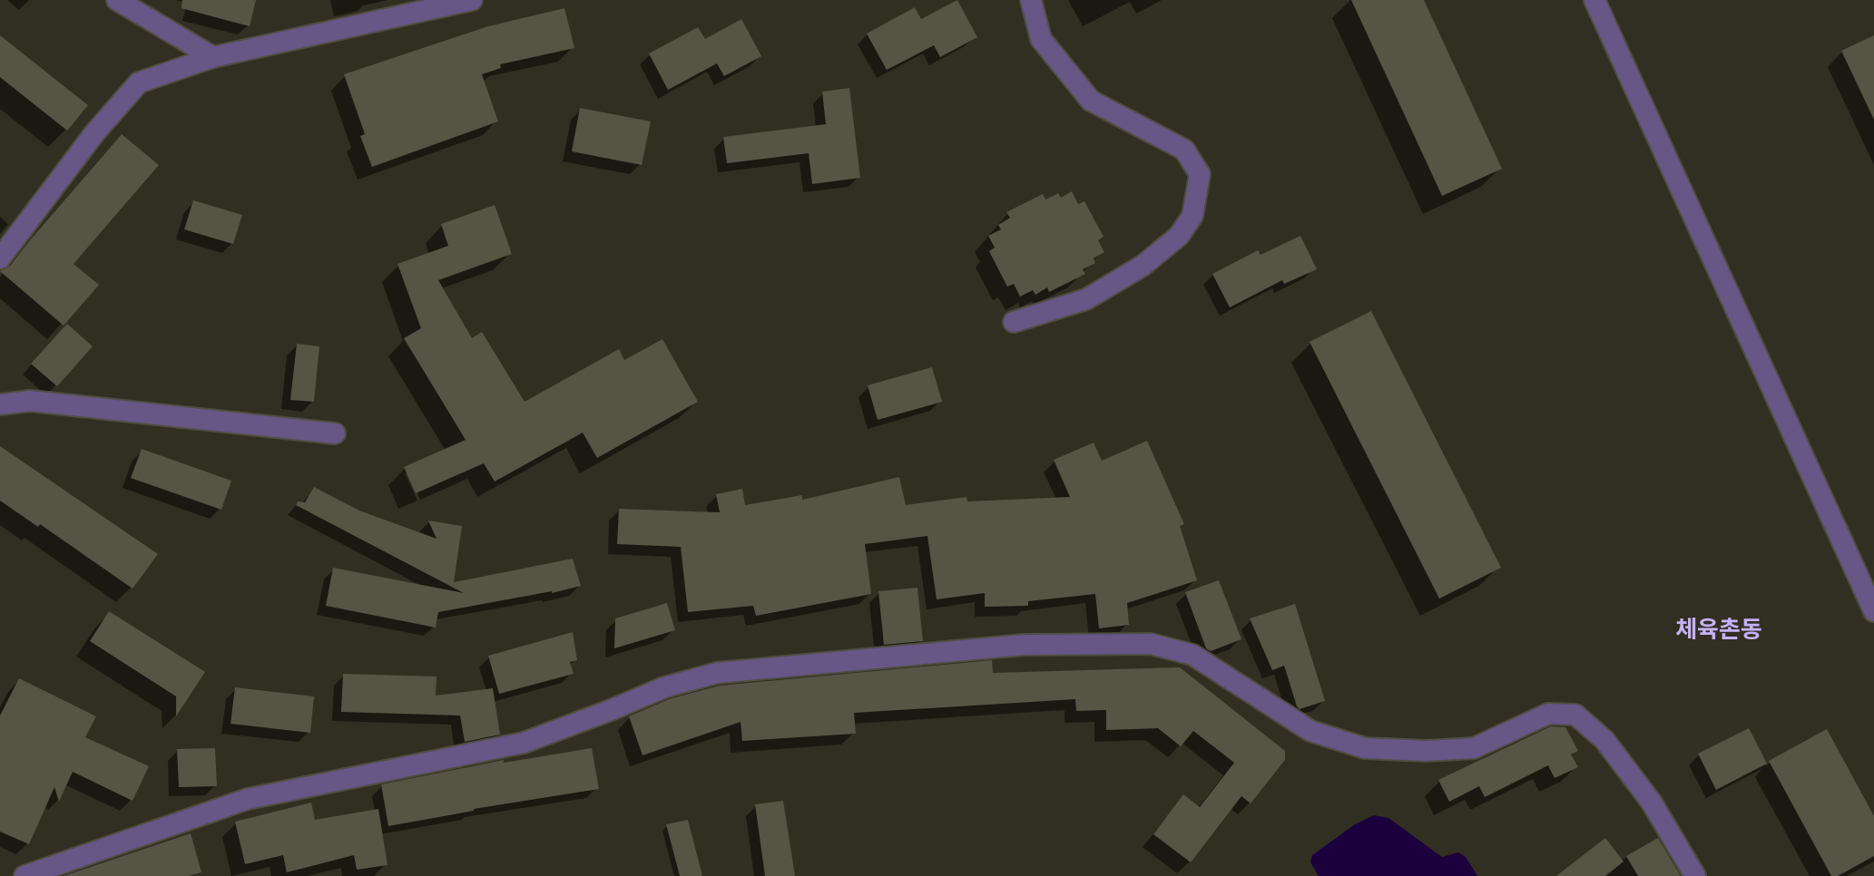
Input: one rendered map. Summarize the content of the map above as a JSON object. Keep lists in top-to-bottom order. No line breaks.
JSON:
{"districts":["체육촌동"]}
